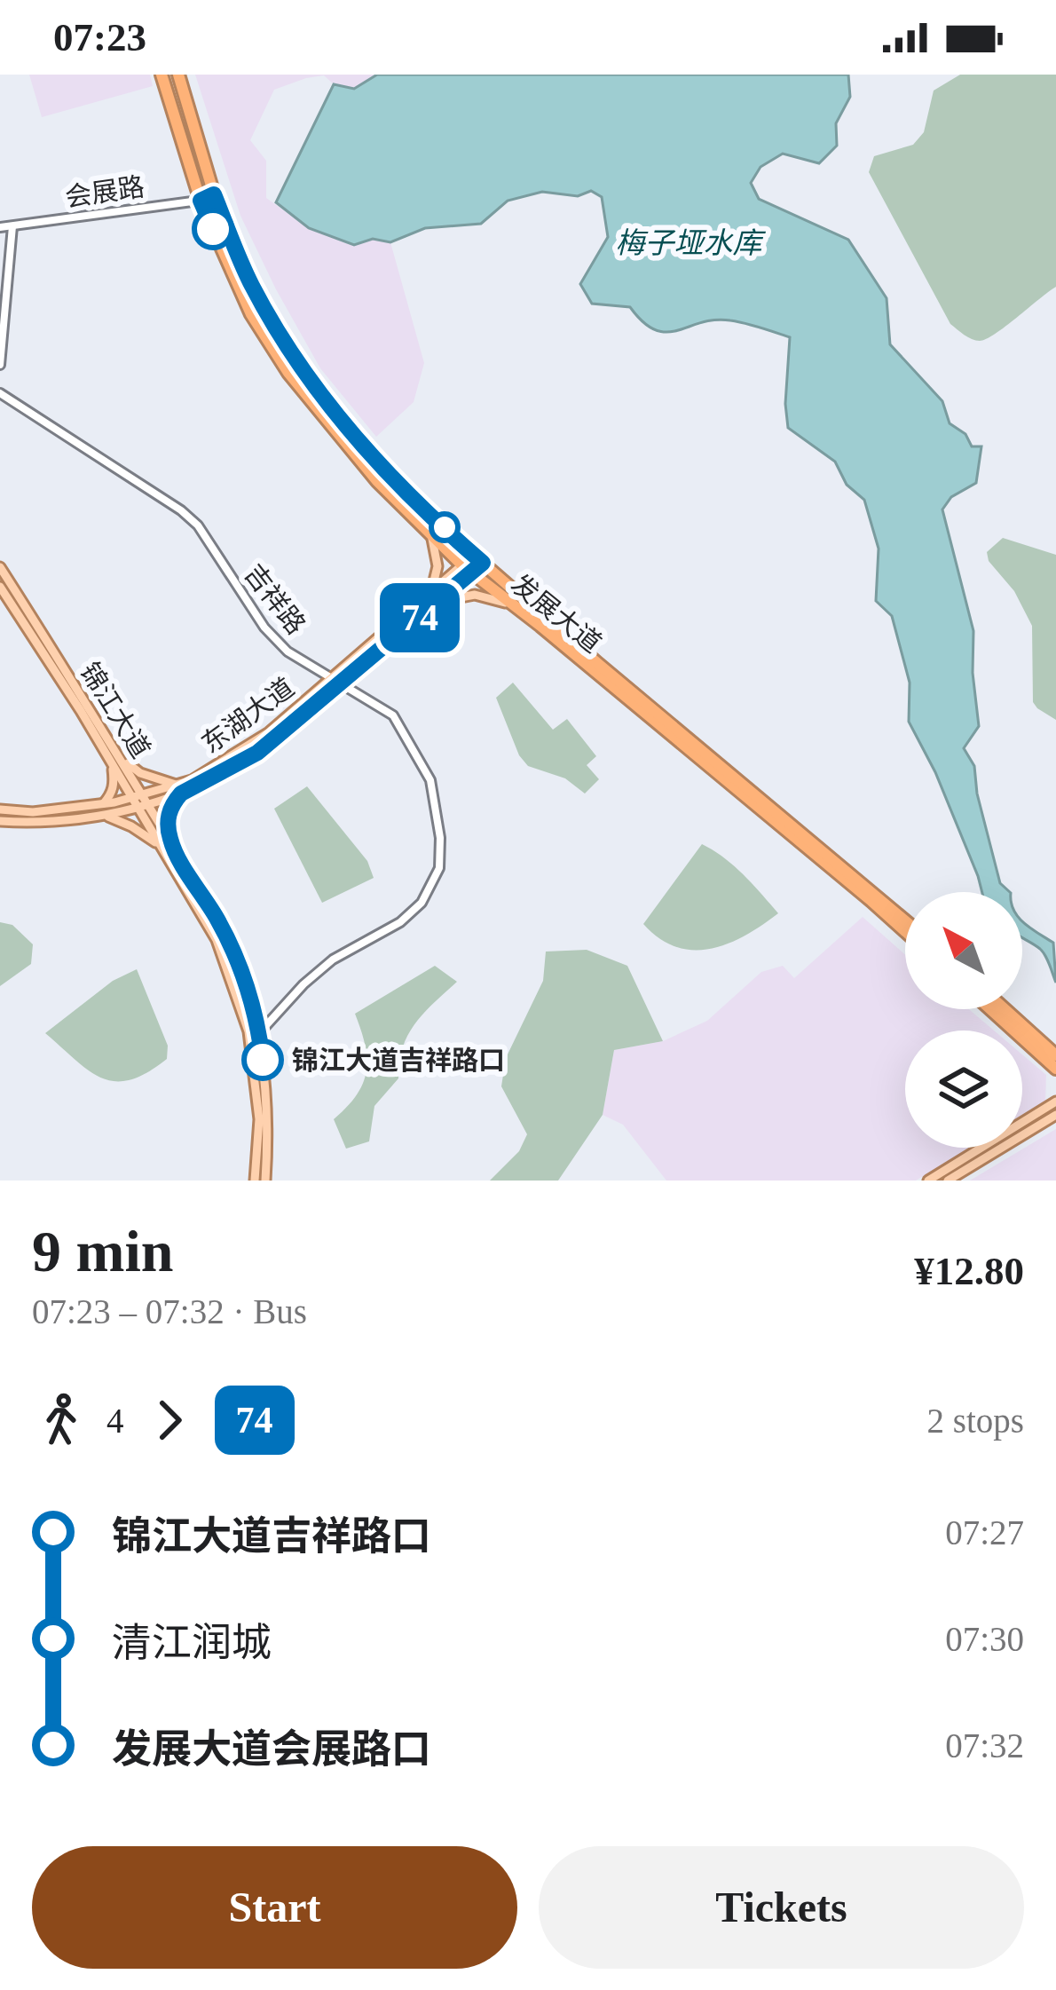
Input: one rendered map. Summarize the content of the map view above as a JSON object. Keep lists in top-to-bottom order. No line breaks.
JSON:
{"streets":{"highway":["发展大道"],"main road":["锦江大道","东湖大道"],"street":["会展路","吉祥路"]},"crossings":[["会展路","发展大道"],["吉祥路","锦江大道"],["吉祥路","东湖大道"],["发展大道","东湖大道"],["锦江大道","东湖大道"]],"water":["梅子垭水库"],"places":["锦江大道吉祥路口"],"lines":["bus line 74"],"north":"top left","page":{"status":"07:23","on_map":"74","heading":["9 min","07:23 – 07:32 · Bus","¥12.80"],"legs":["4","74","2 stops"],"list":[{"name":"锦江大道吉祥路口","value":"07:27"},{"name":"清江润城","value":"07:30"},{"name":"发展大道会展路口","value":"07:32"}],"buttons":["Start","Tickets"]}}
